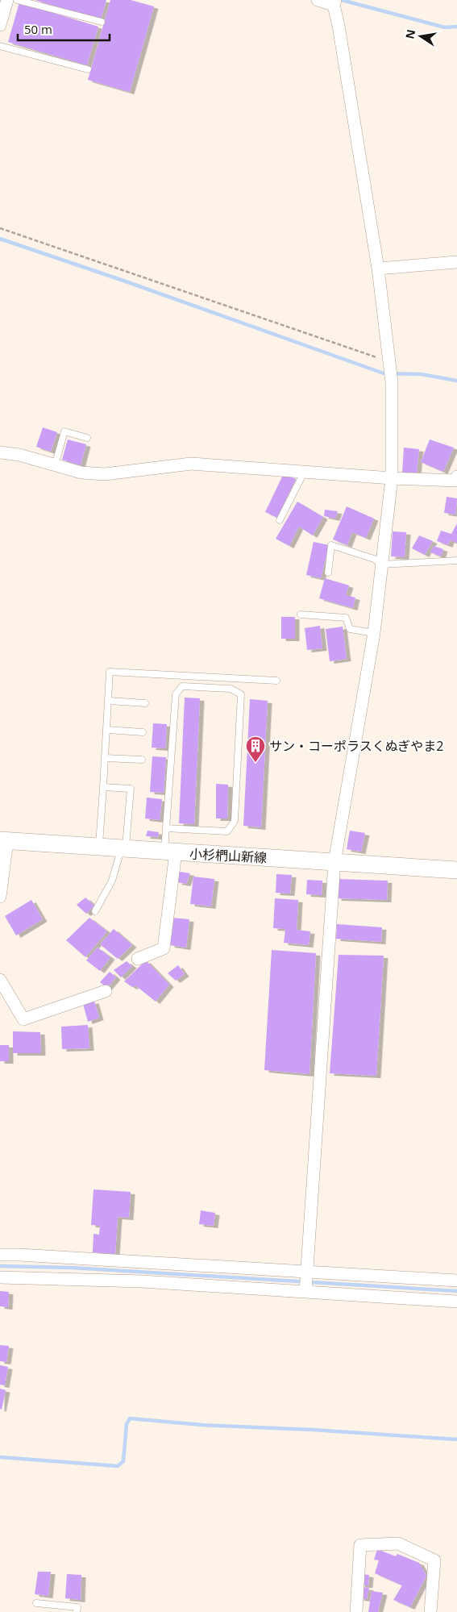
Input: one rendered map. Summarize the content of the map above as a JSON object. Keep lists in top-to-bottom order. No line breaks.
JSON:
{"streets":{"main road":["小杉椚山新線"]},"places":{"building":["サン・コーポラスくぬぎやま2"]},"scale_bar":"50 m","north":"left"}
